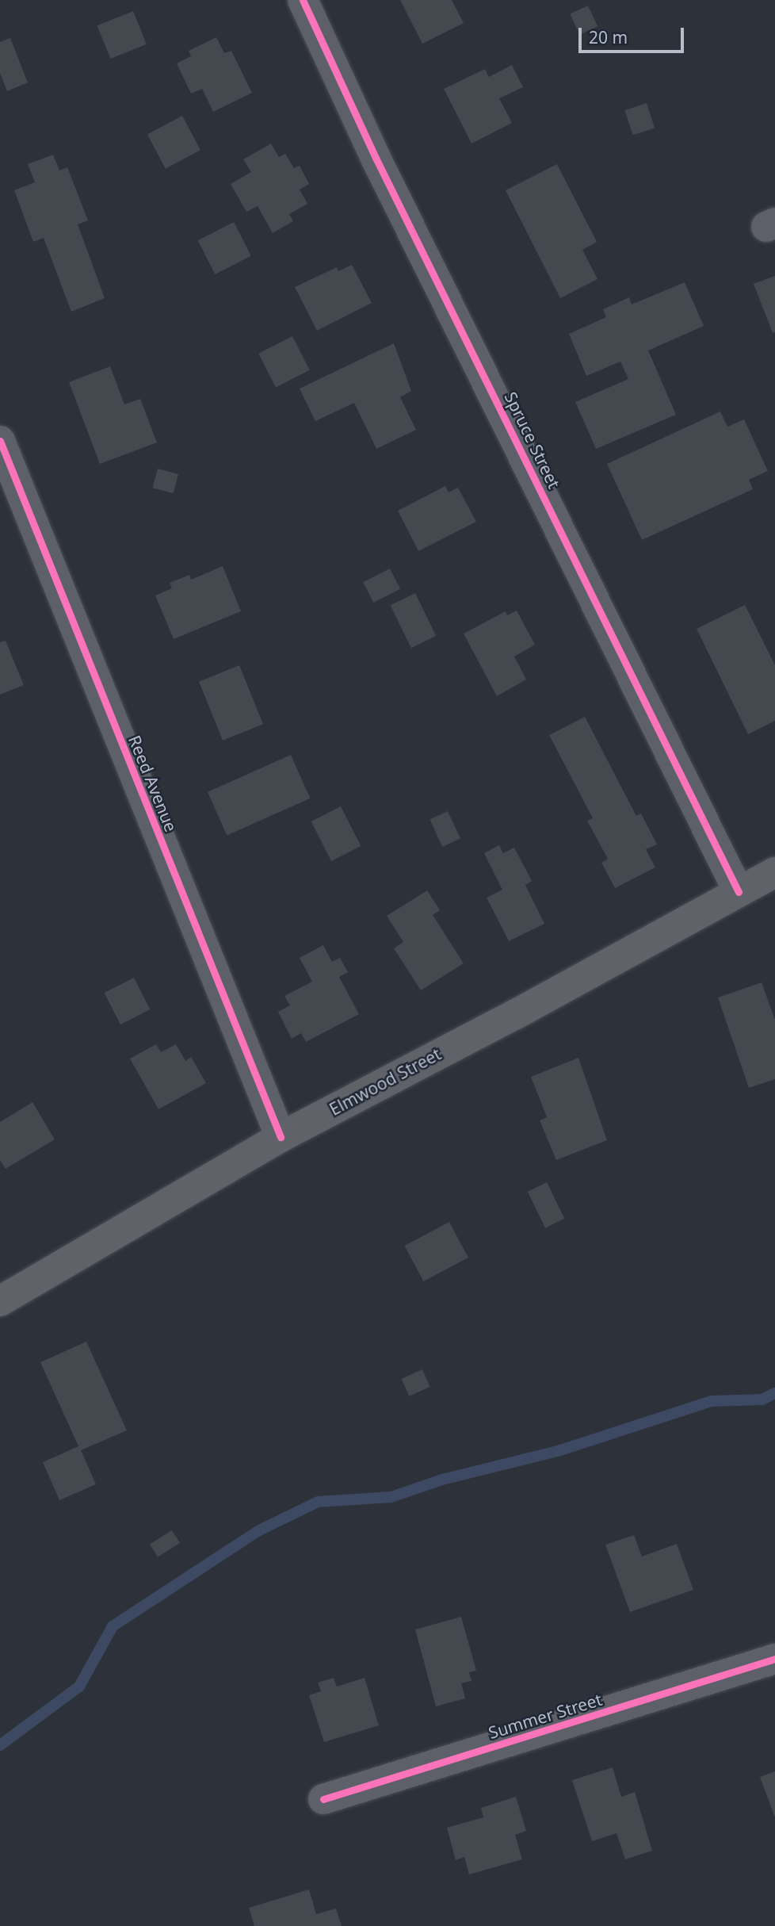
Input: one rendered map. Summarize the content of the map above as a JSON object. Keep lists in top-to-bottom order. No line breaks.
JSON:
{"streets":{"main road":["Elmwood Street"],"street":["Spruce Street","Reed Avenue","Summer Street"]},"crossings":[["Spruce Street","Elmwood Street"],["Reed Avenue","Elmwood Street"]],"scale_bar":"20 m"}
